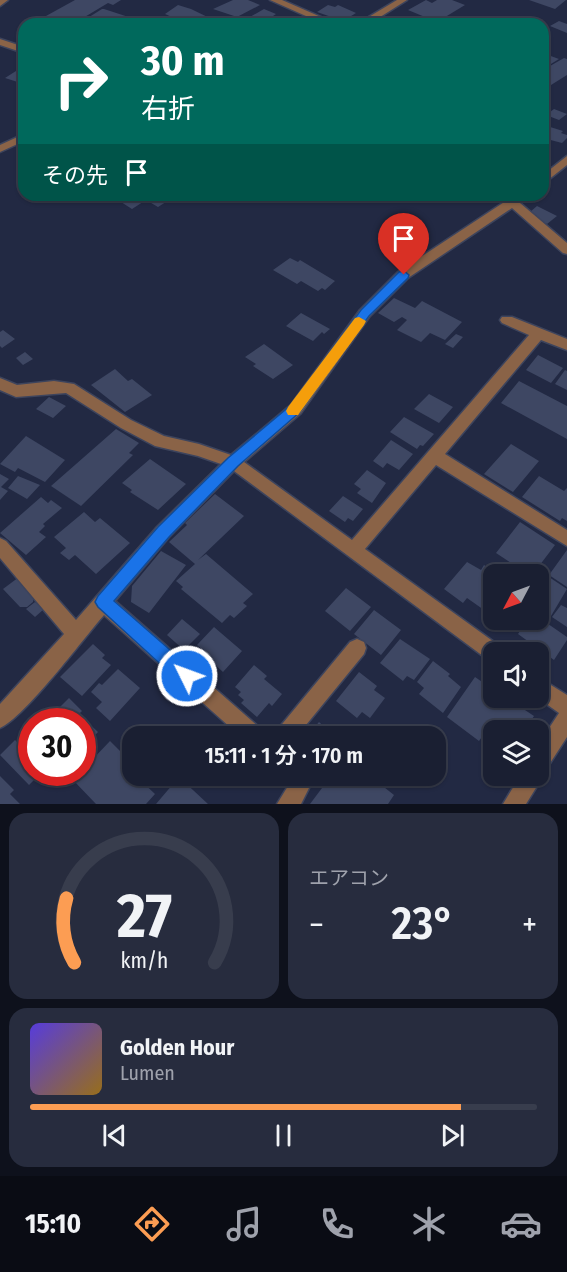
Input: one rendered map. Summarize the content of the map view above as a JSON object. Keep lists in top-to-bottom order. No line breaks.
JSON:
{"north":"bottom left","page":{"turn":["30 m","右折"],"then":"その先","limit":"30","trip":"15:11 · 1 分 · 170 m","tile":"エアコン","heat":["−","23°","+"],"song":["Golden Hour","Lumen"],"tabs":"15:10","gauge":["27","km/h"]}}
